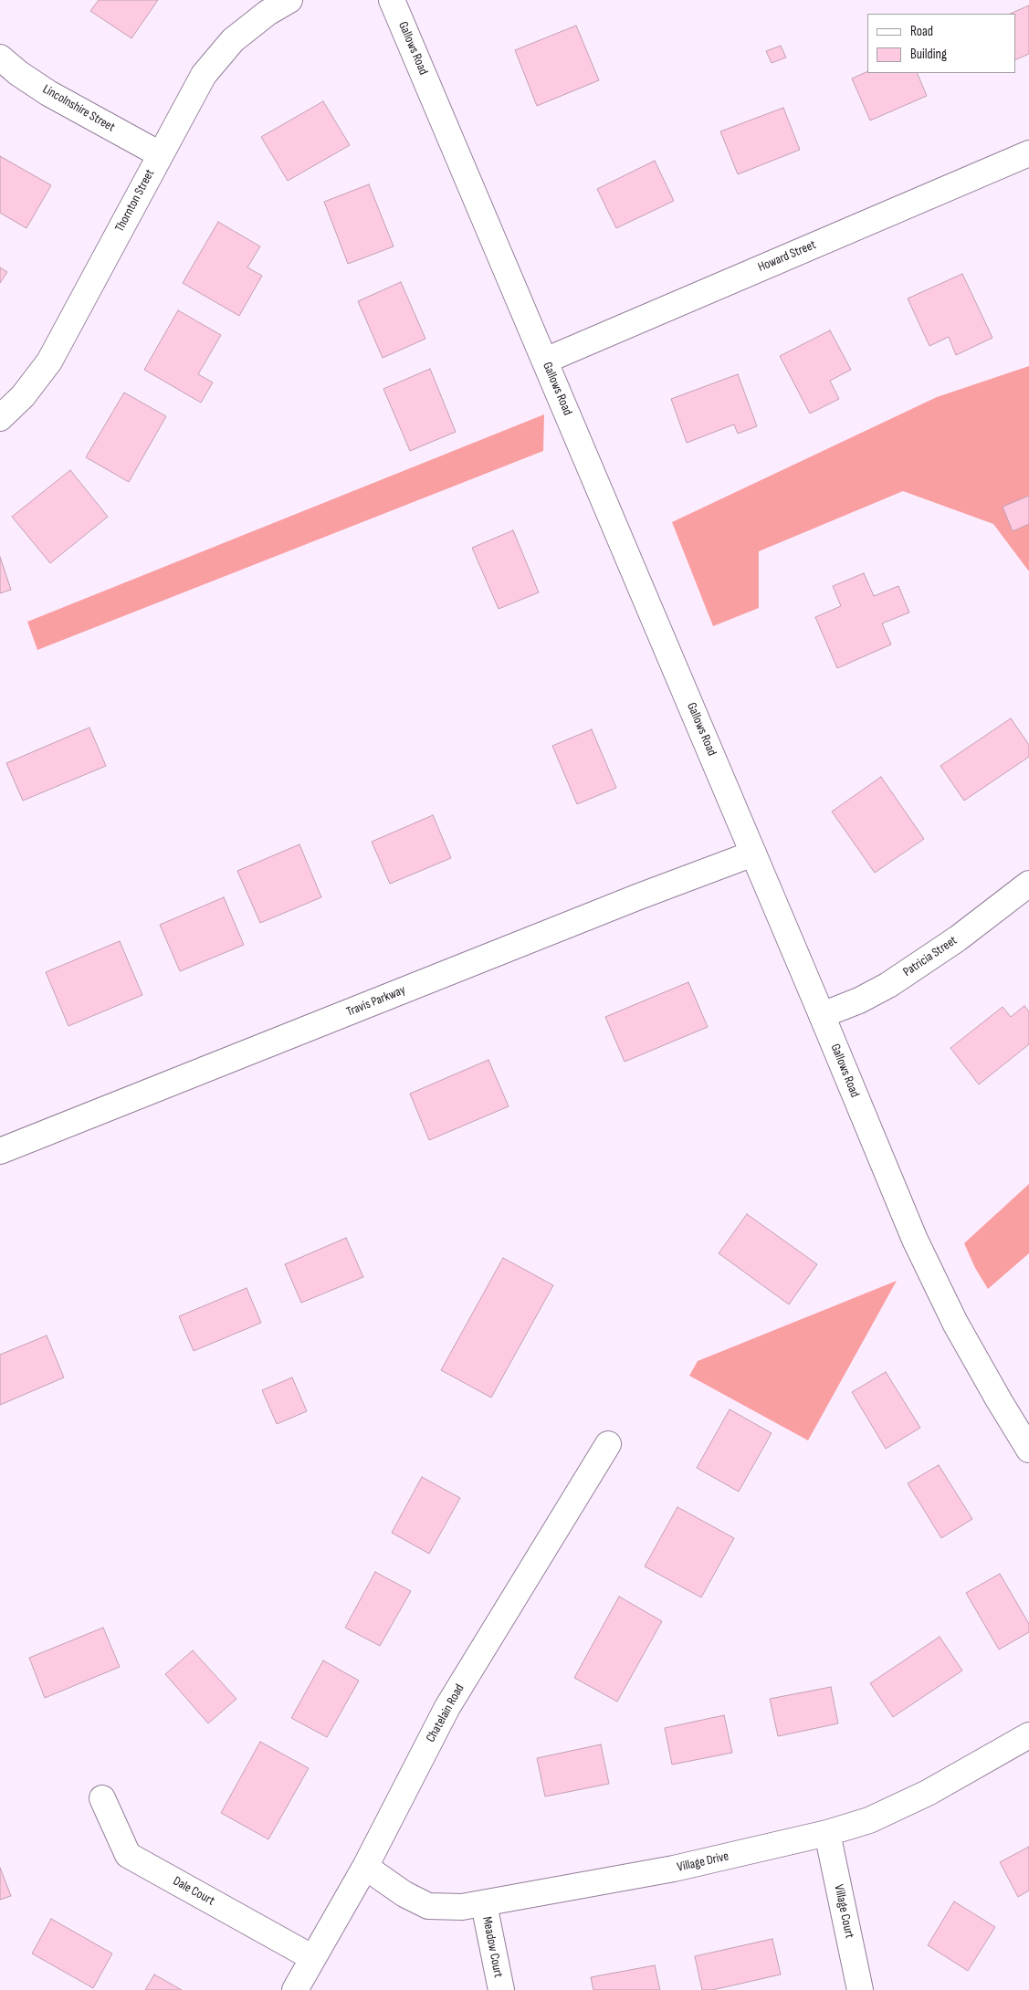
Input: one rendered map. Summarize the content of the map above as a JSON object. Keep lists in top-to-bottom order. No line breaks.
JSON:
{"streets":{"street":["Gallows Road","Lincolnshire Street","Thornton Street","Howard Street","Patricia Street","Travis Parkway","Chatelain Road","Village Drive","Dale Court","Village Court","Meadow Court"]},"crossings":[["Gallows Road","Howard Street"],["Gallows Road","Patricia Street"],["Gallows Road","Travis Parkway"],["Lincolnshire Street","Thornton Street"],["Chatelain Road","Village Drive"],["Chatelain Road","Dale Court"],["Village Drive","Village Court"],["Village Drive","Meadow Court"]],"legend":["Road","Building"]}
